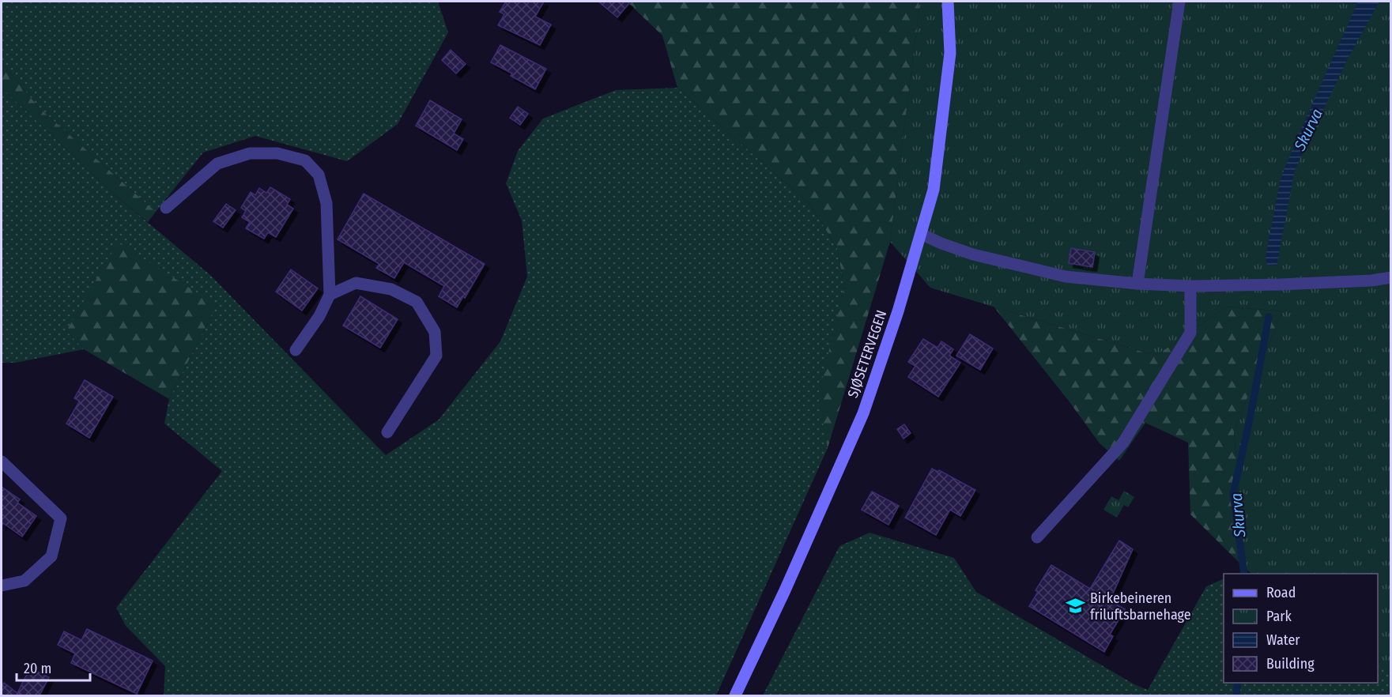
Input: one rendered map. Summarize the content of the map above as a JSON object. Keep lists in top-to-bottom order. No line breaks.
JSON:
{"streets":{"street":["SJØSETERVEGEN"]},"water":["Skurva"],"places":{"school or university":["Birkebeineren friluftsbarnehage"]},"legend":["Road","Park","Water","Building"],"scale_bar":"20 m"}
